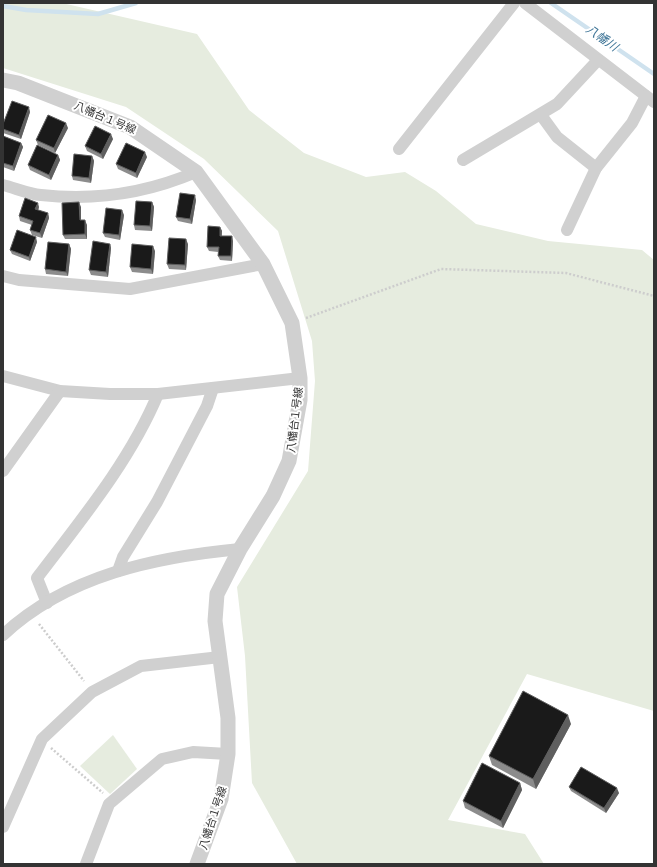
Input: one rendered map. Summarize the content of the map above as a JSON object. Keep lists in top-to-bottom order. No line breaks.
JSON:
{"streets":{"street":["八幡台１号線"]},"water":["八幡川"]}
